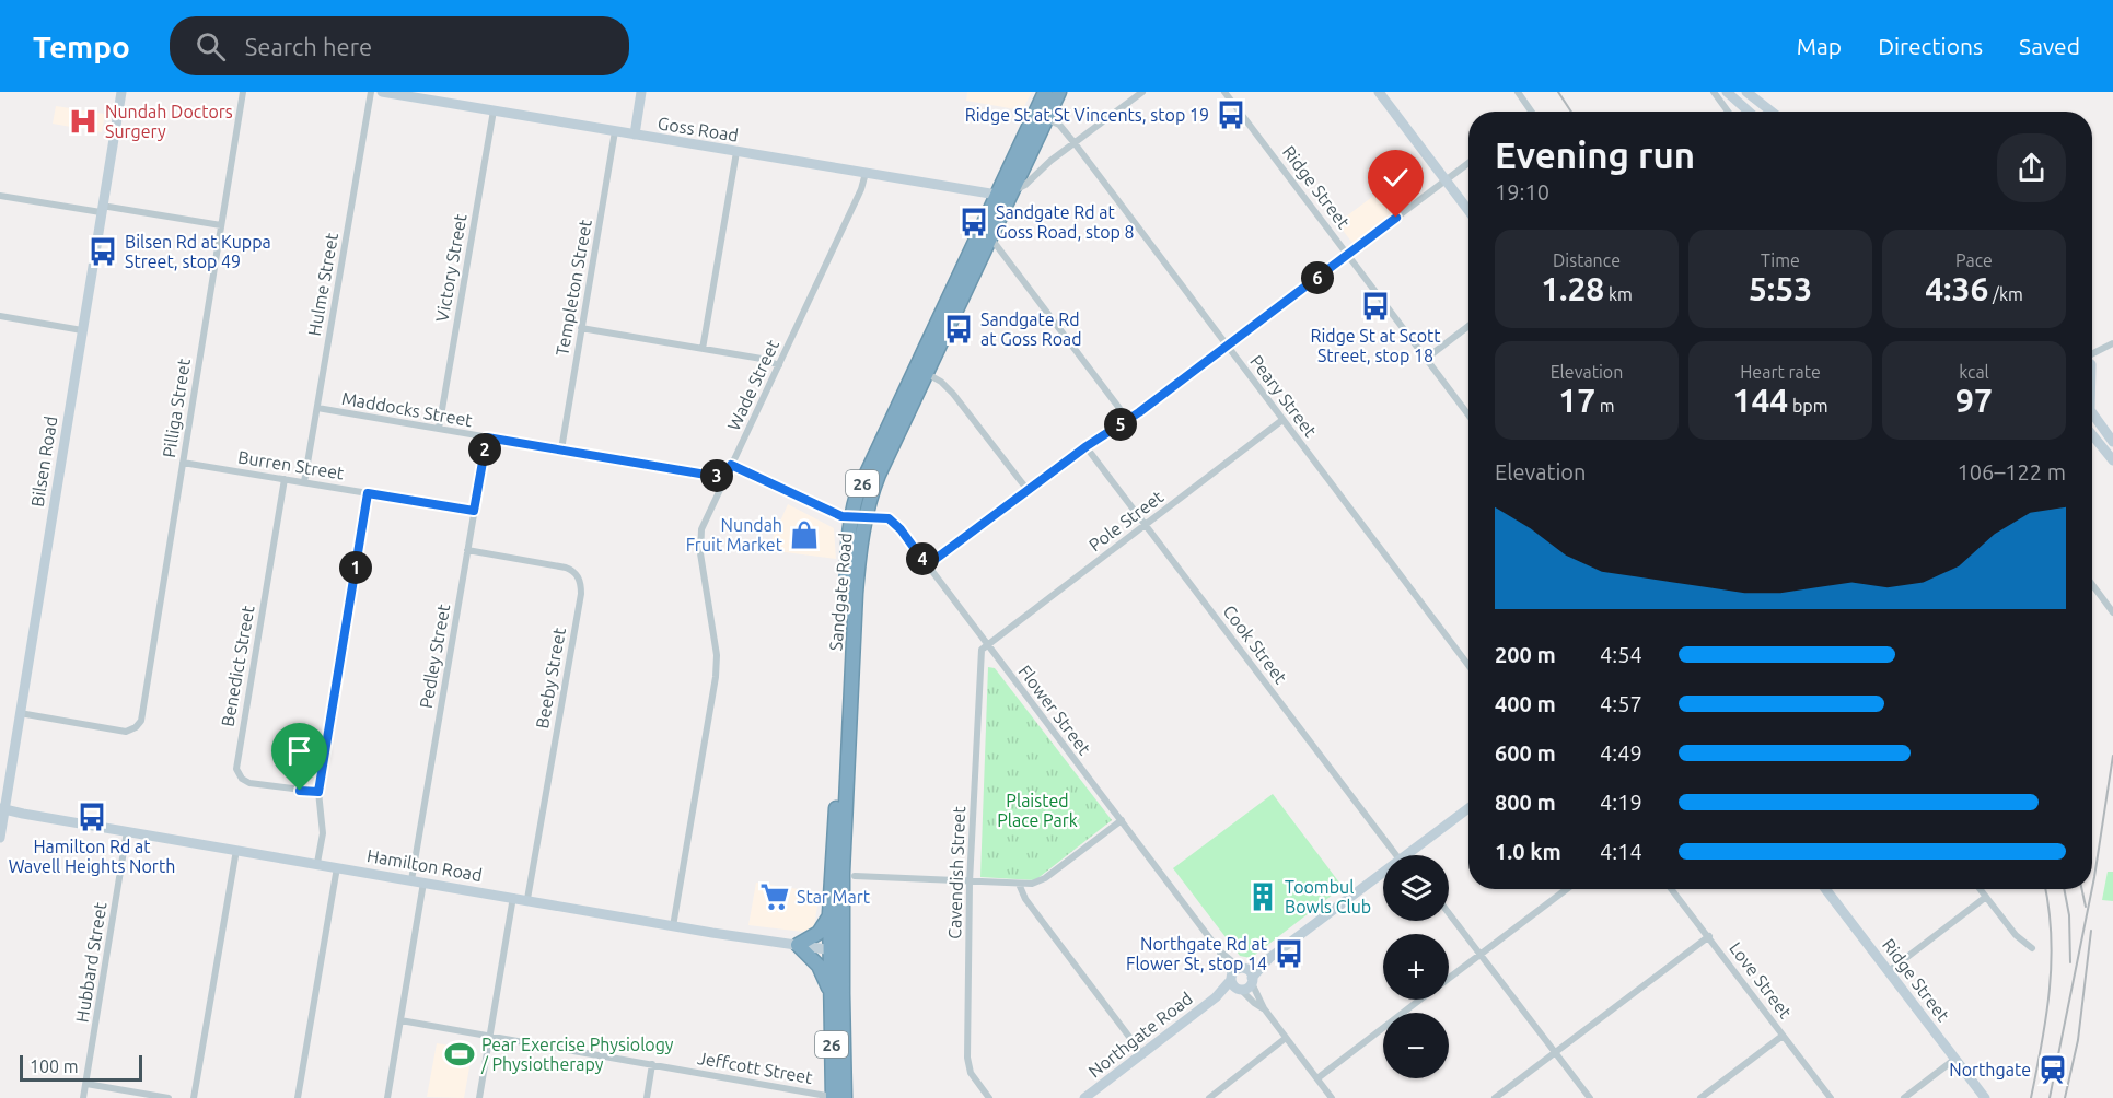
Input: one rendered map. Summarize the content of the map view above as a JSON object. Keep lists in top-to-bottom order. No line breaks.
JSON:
{"streets":{"highway":["26","Sandgate Road"],"street":["Goss Road","Ridge Street","Victory Street","Hulme Street","Templeton Street","Wade Street","Peary Street","Pilliga Street","Maddocks Street","Bilsen Road","Burren Street","Pole Street","Cook Street","Pedley Street","Benedict Street","Beeby Street","Flower Street","Hamilton Road","Cavendish Street","Hubbard Street","Love Street","Northgate Road","Jeffcott Street"]},"crossings":[["Goss Road","Victory Street"],["Goss Road","Templeton Street"],["Goss Road","Wade Street"],["Goss Road","Sandgate Road"],["Victory Street","Maddocks Street"],["Hulme Street","Maddocks Street"],["Hulme Street","Burren Street"],["Templeton Street","Maddocks Street"],["Wade Street","Maddocks Street"],["Wade Street","Hamilton Road"],["Peary Street","Pole Street"],["Peary Street","Sandgate Road"],["Pilliga Street","Bilsen Road"],["Pilliga Street","Burren Street"],["Maddocks Street","Pedley Street"],["Bilsen Road","Hamilton Road"],["Burren Street","Pedley Street"],["Burren Street","Benedict Street"],["Pole Street","Cook Street"],["Pole Street","Flower Street"],["Pole Street","Cavendish Street"],["Sandgate Road","Flower Street"],["Sandgate Road","Hamilton Road"],["Sandgate Road","Jeffcott Street"],["Pedley Street","Beeby Street"],["Pedley Street","Hamilton Road"],["Beeby Street","Hamilton Road"],["Flower Street","Cavendish Street"],["Flower Street","Northgate Road"],["Hamilton Road","Hubbard Street"]],"parks":["Plaisted Place Park"],"places":{"bus stop":["Ridge St at St Vincents, stop 19","Sandgate Rd at Goss Road, stop 8","Bilsen Rd at Kuppa Street, stop 49","Ridge St at Scott Street, stop 18","Sandgate Rd at Goss Road","Hamilton Rd at Wavell Heights North","Northgate Rd at Flower St, stop 14"],"hospital":["Nundah Doctors Surgery"],"shop":["Nundah Fruit Market"],"supermarket":["Star Mart"],"building":["Toombul Bowls Club"],"sports":["Pear Exercise Physiology / Physiotherapy"],"station":["Northgate"]},"scale_bar":"100 m","page":{"header":"Tempo","search":"Search here","nav":["Map","Directions","Saved"],"heading":["Evening run","19:10"],"stats":[["Distance","1.28 km"],["Time","5:53"],["Pace","4:36 /km"],["Elevation","17 m"],["Heart rate","144 bpm"],["kcal","97"]],"pins":["6","5","2","3","4","1"],"chart":["Elevation","106–122 m"],"list":[{"name":"200 m","note":"4:54"},{"name":"400 m","note":"4:57"},{"name":"600 m","note":"4:49"},{"name":"800 m","note":"4:19"},{"name":"1.0 km","note":"4:14"}],"map_buttons":["+","−"],"scale":"100 m"}}
